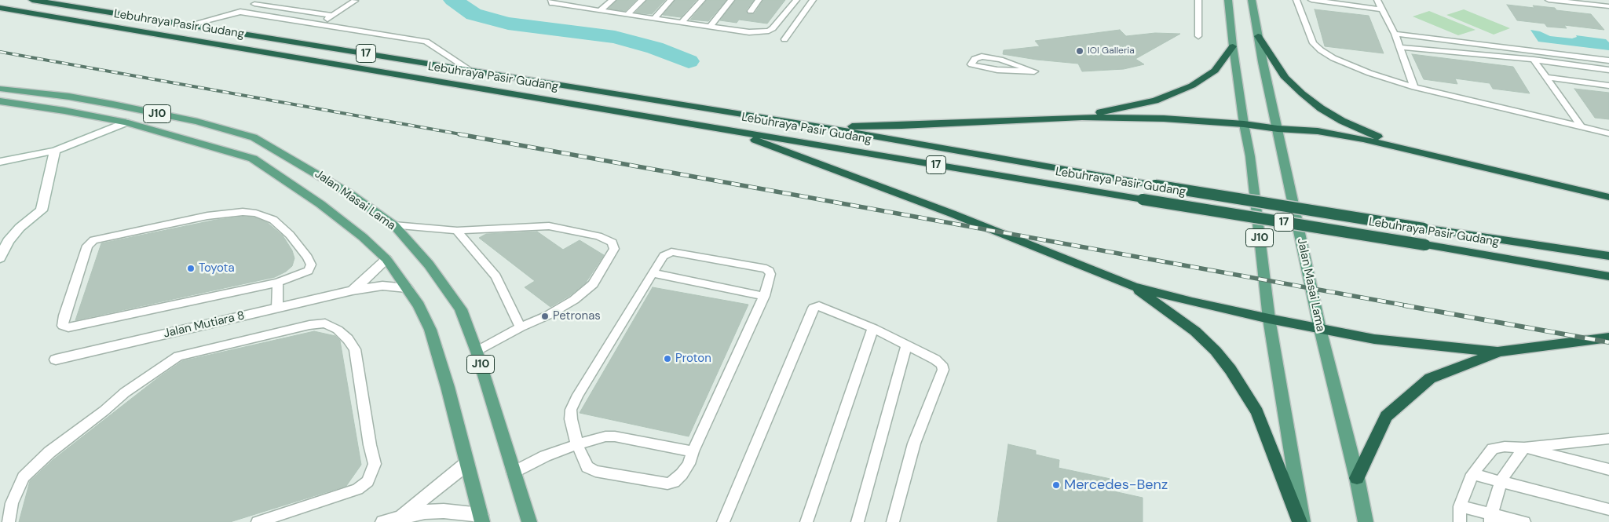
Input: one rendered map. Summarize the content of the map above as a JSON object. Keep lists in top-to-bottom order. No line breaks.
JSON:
{"streets":{"highway":["Lebuhraya Pasir Gudang","17"],"main road":["J10","Jalan Masai Lama"],"street":["Jalan Mutiara 8"]},"crossings":[["Jalan Masai Lama","Jalan Mutiara 8"]],"places":["IOI Galleria","Toyota","Petronas","Proton","Mercedes-Benz"]}
